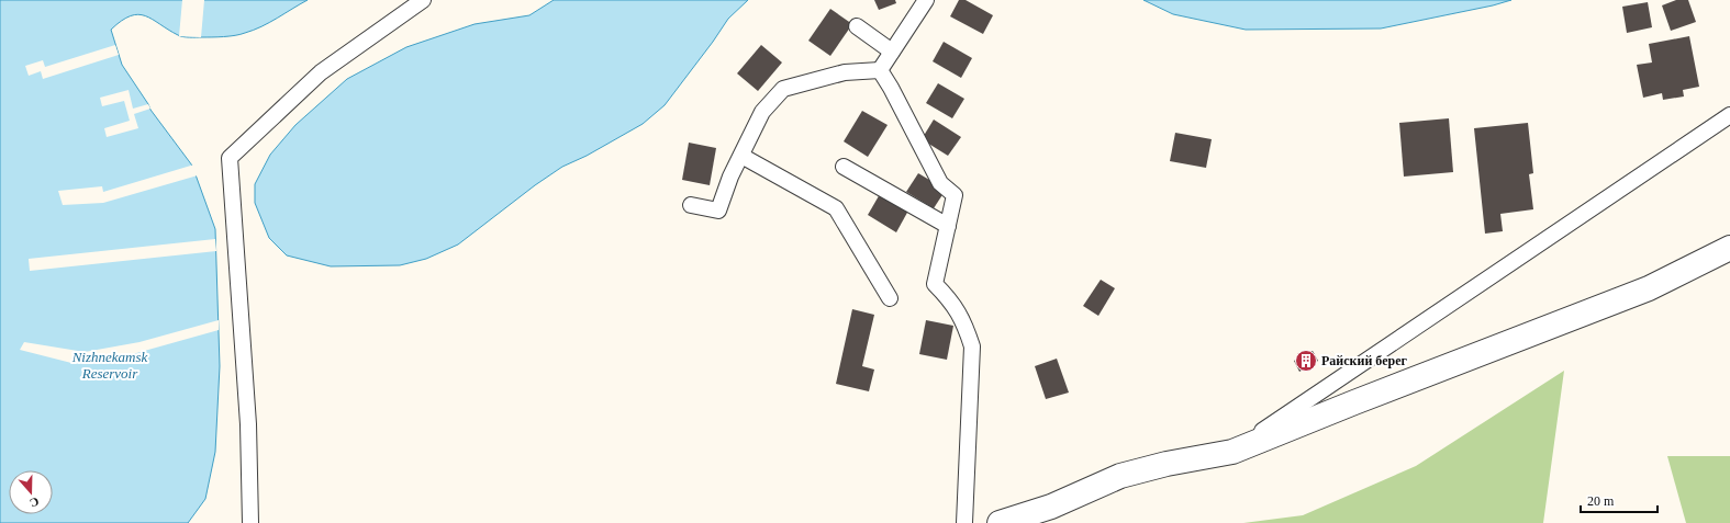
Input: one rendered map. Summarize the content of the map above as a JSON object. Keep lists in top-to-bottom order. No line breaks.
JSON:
{"water":["Nizhnekamsk Reservoir"],"places":{"building":["Райский берег"]},"scale_bar":"20 m","north":"bottom"}
